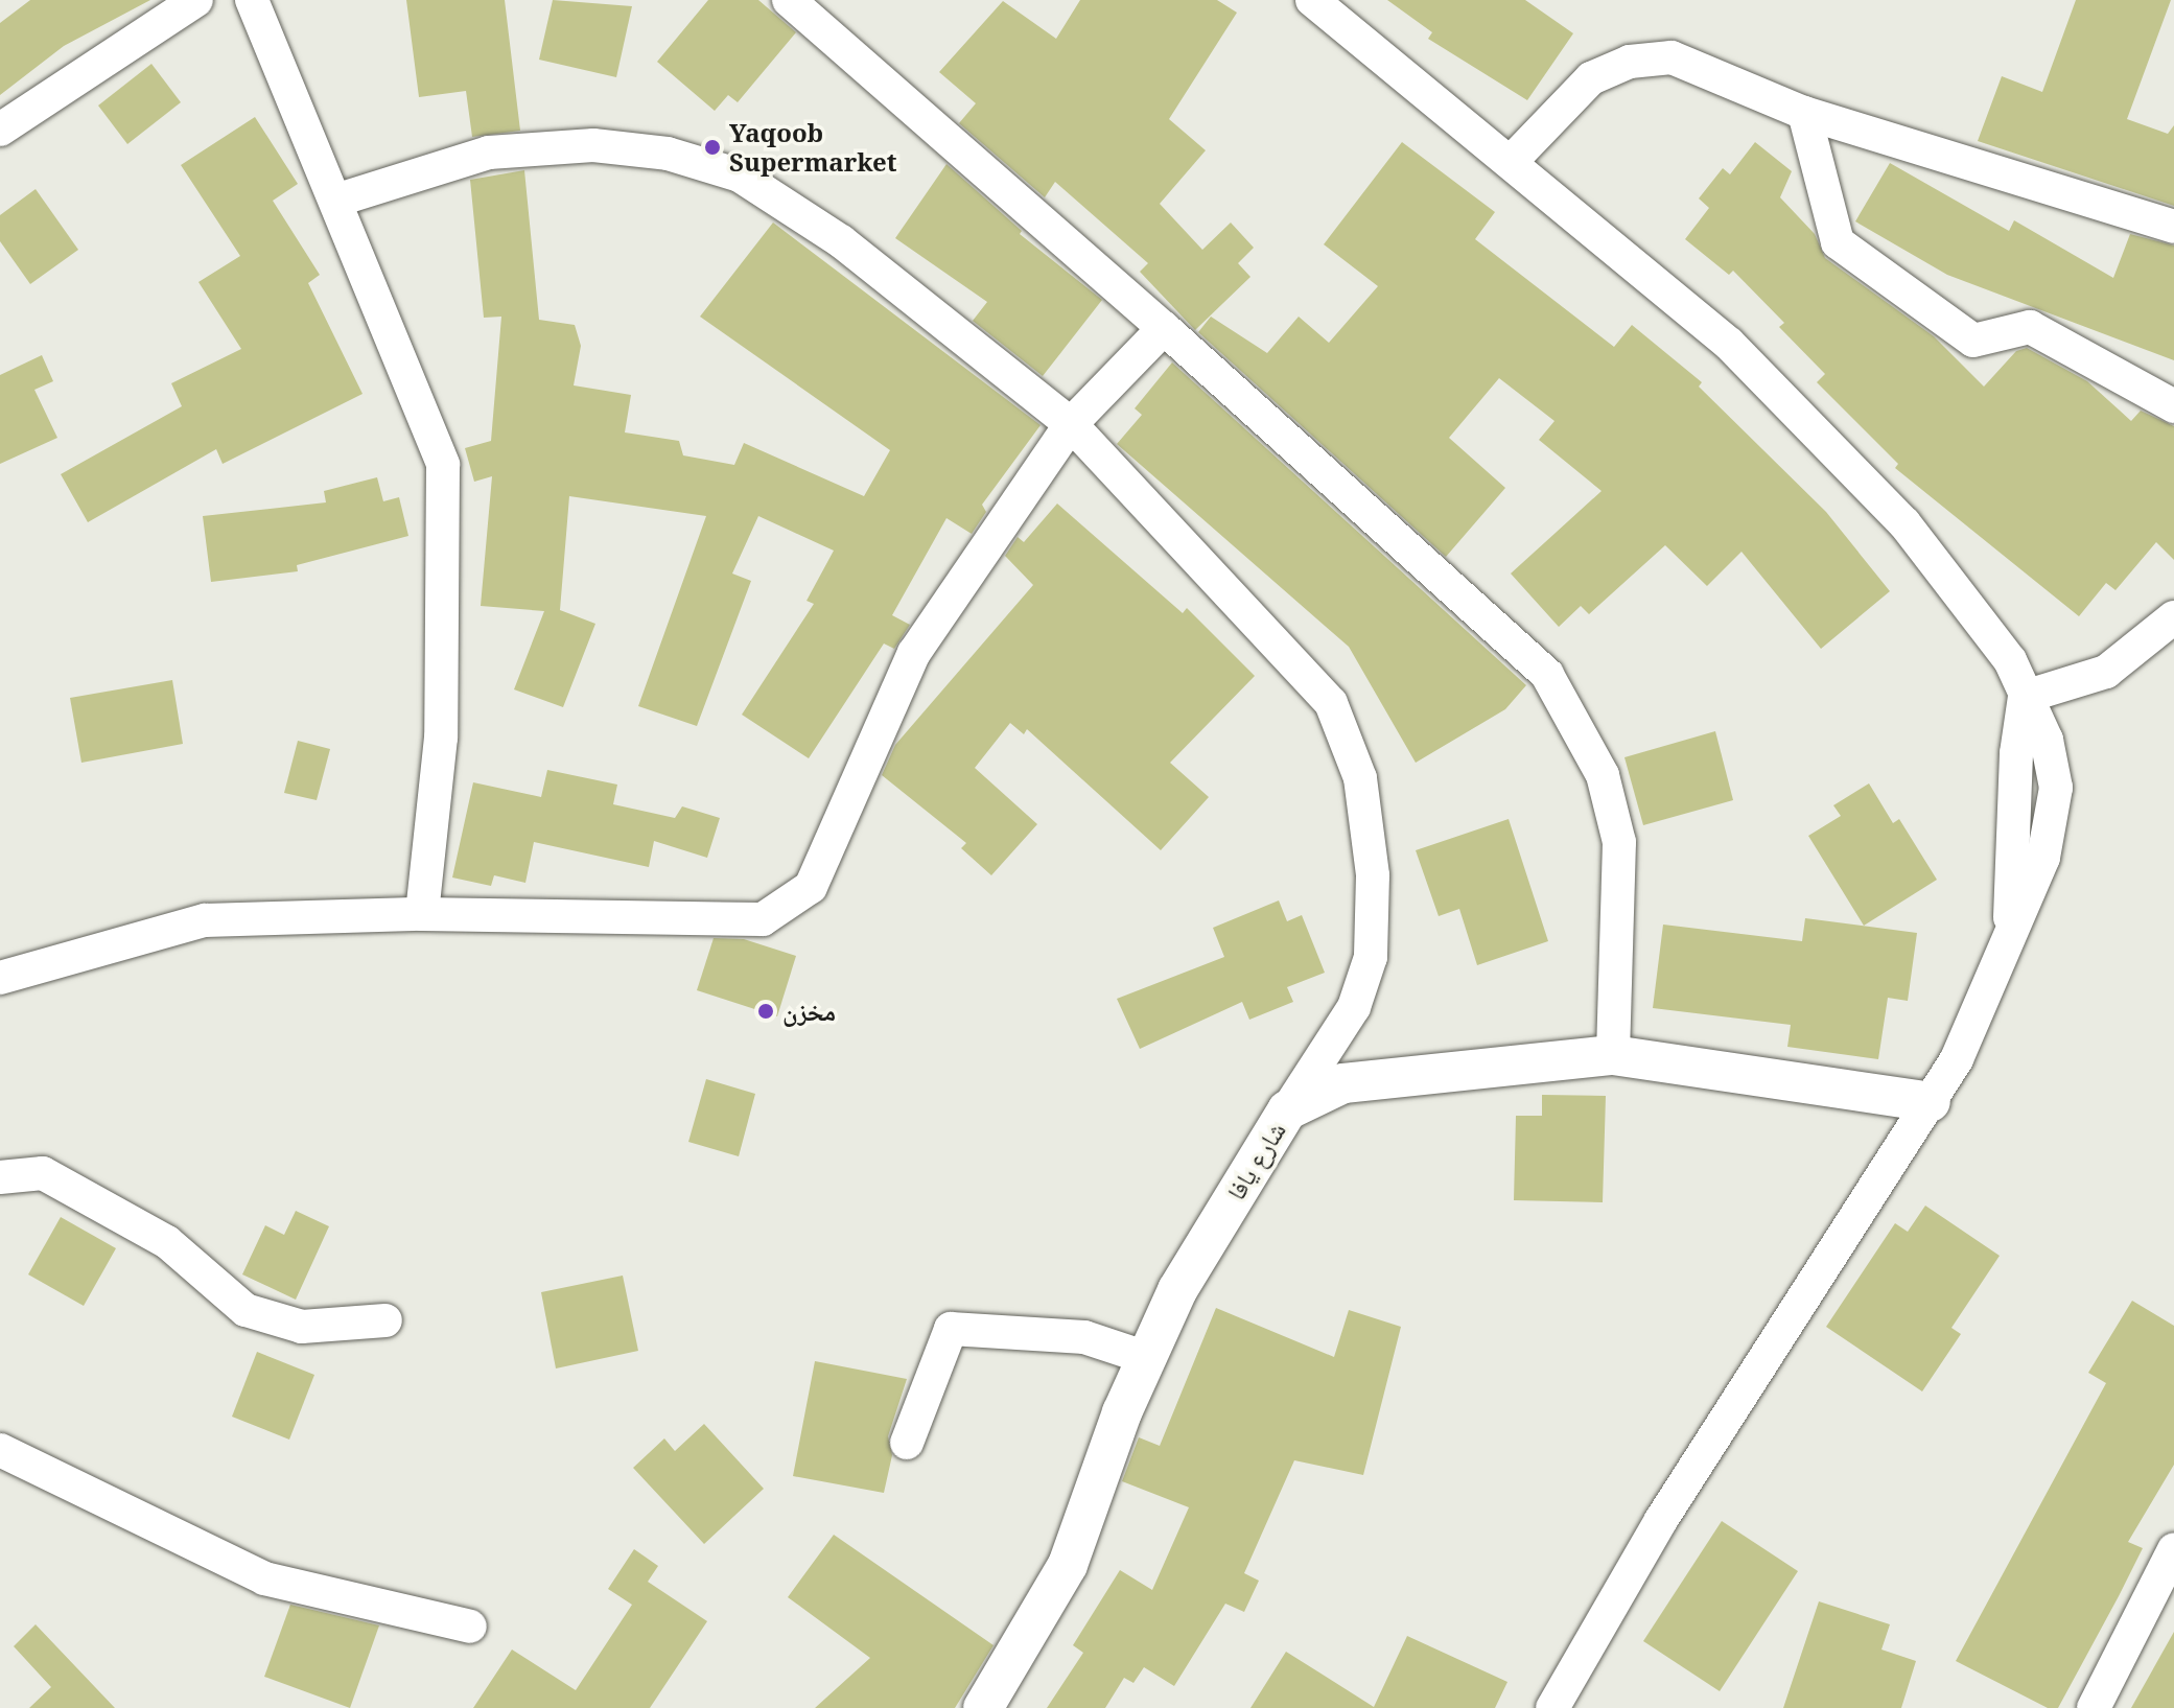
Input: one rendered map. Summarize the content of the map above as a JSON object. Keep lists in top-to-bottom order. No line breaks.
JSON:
{"streets":{"street":["شارع يافا"]},"places":["Yaqoob Supermarket","مخزن"]}
